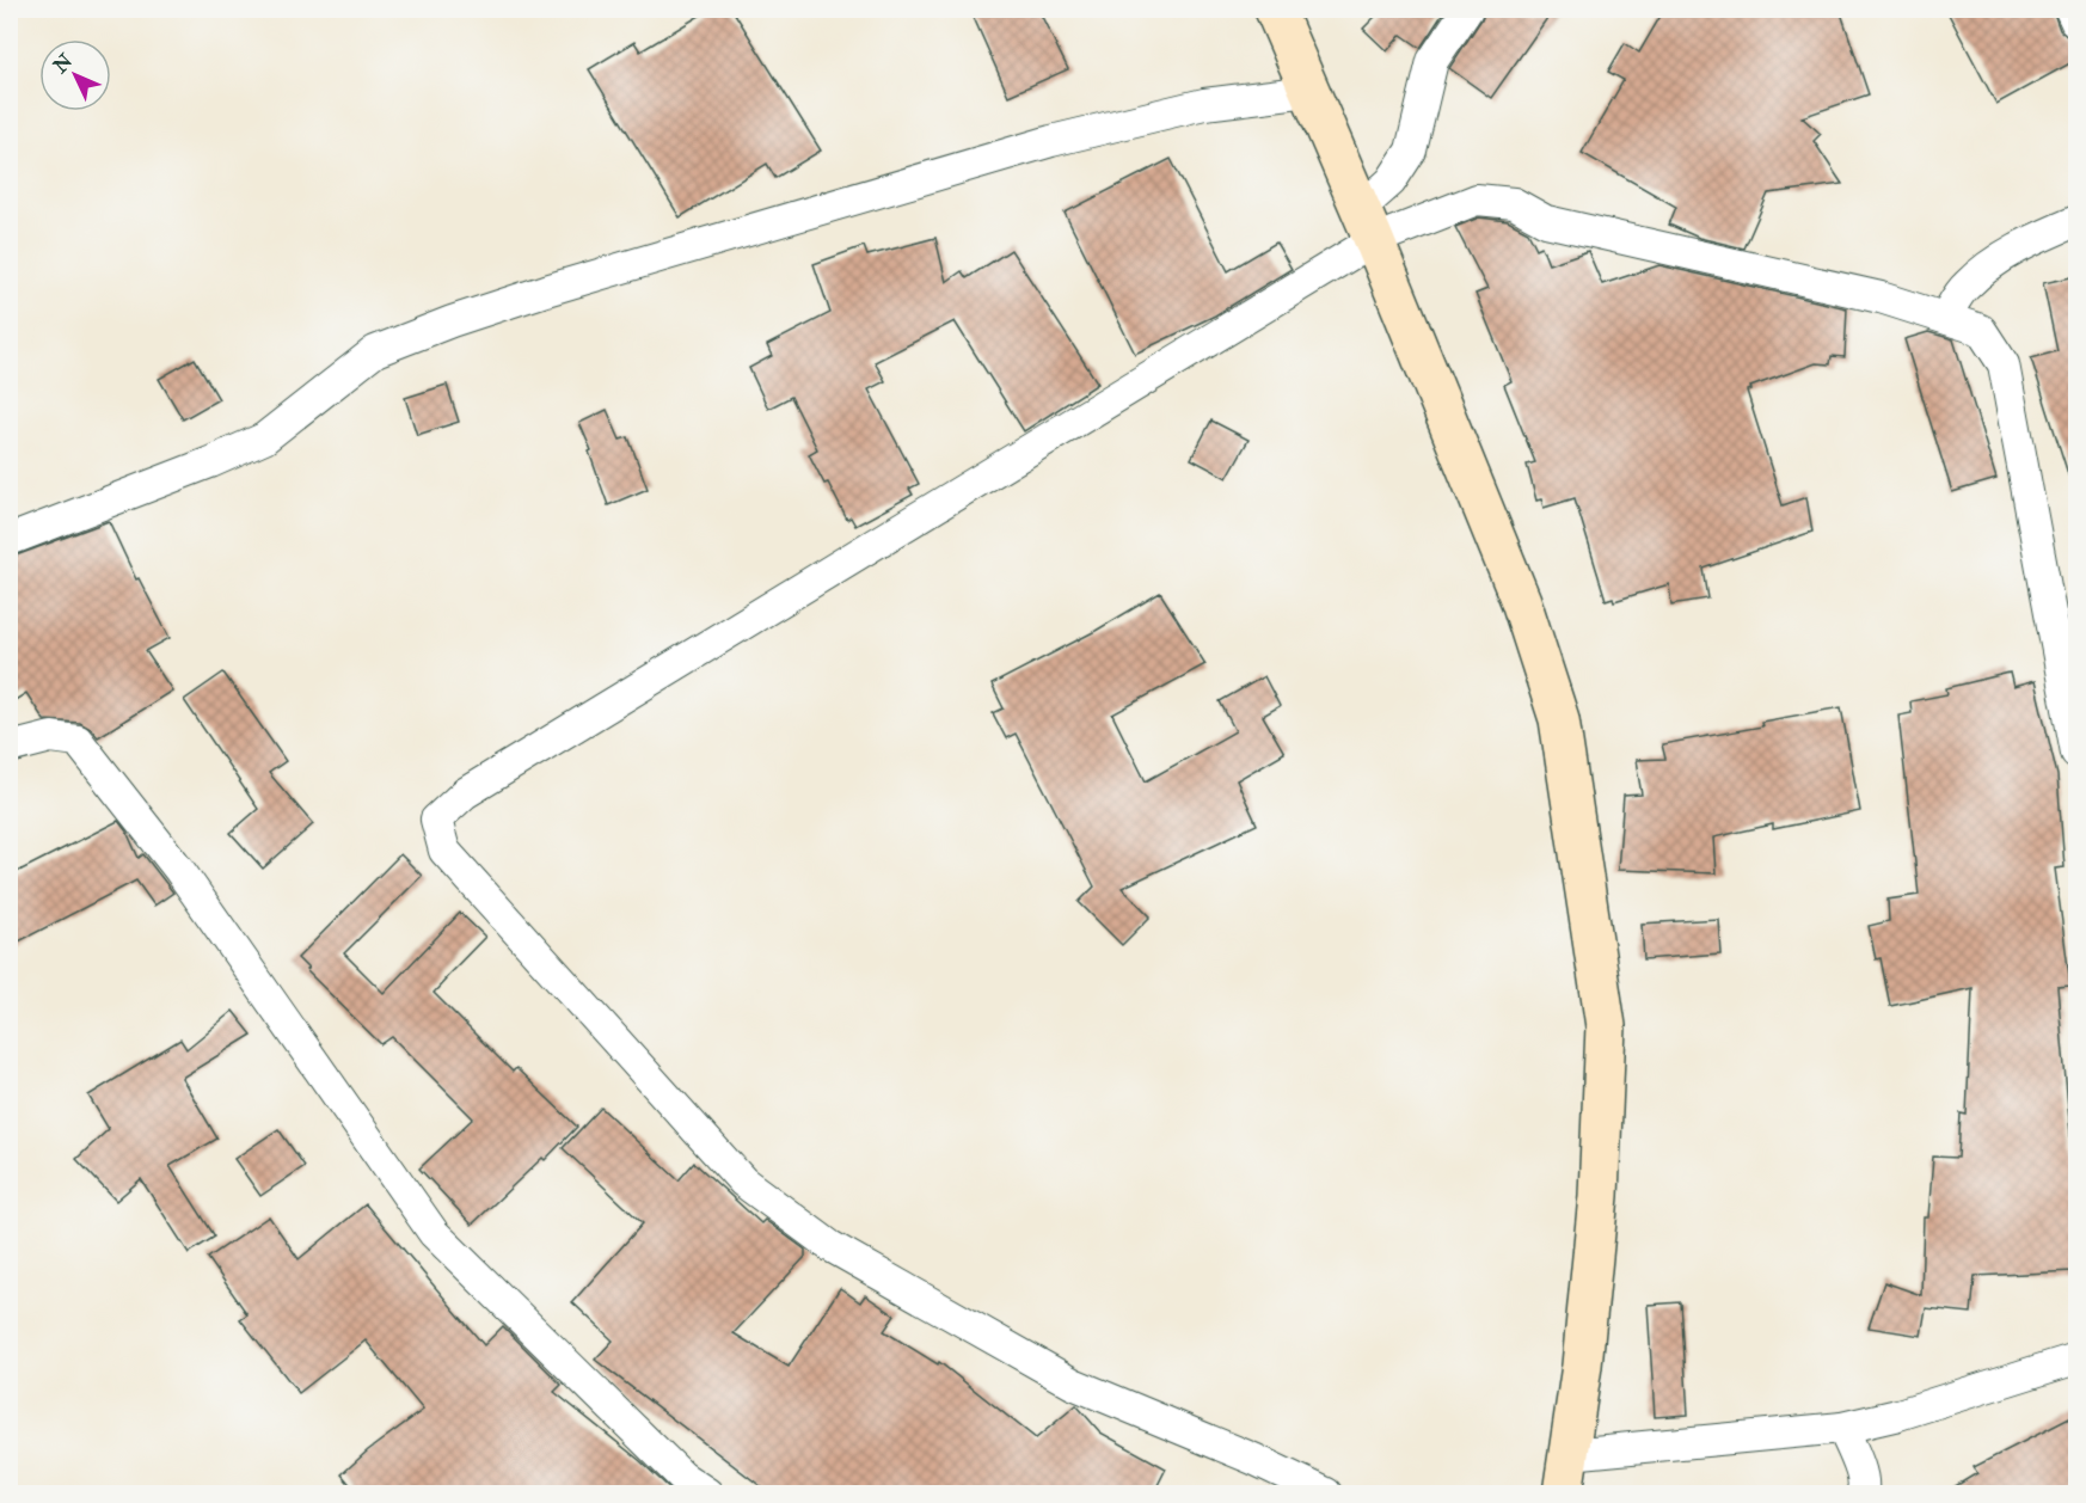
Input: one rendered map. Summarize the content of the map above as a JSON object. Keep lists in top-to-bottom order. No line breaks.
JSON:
{"north":"top left"}
